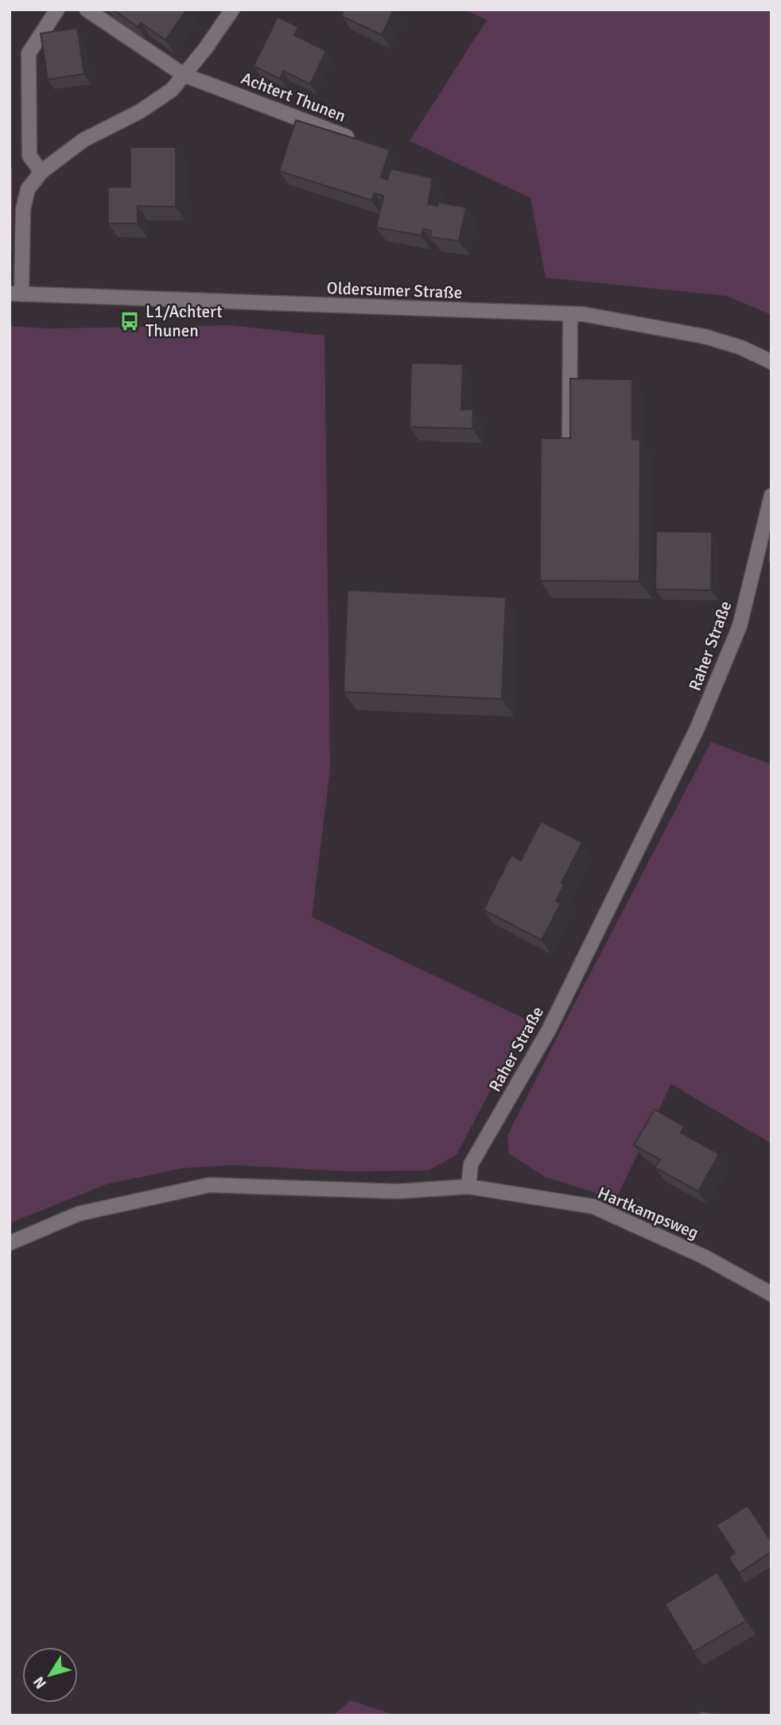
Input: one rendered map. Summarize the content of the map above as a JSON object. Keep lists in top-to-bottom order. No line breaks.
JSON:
{"streets":{"street":["Achtert Thunen","Oldersumer Straße","Raher Straße","Hartkampsweg"]},"crossings":[["Raher Straße","Hartkampsweg"]],"places":{"bus stop":["L1/Achtert Thunen"]},"north":"bottom left"}
